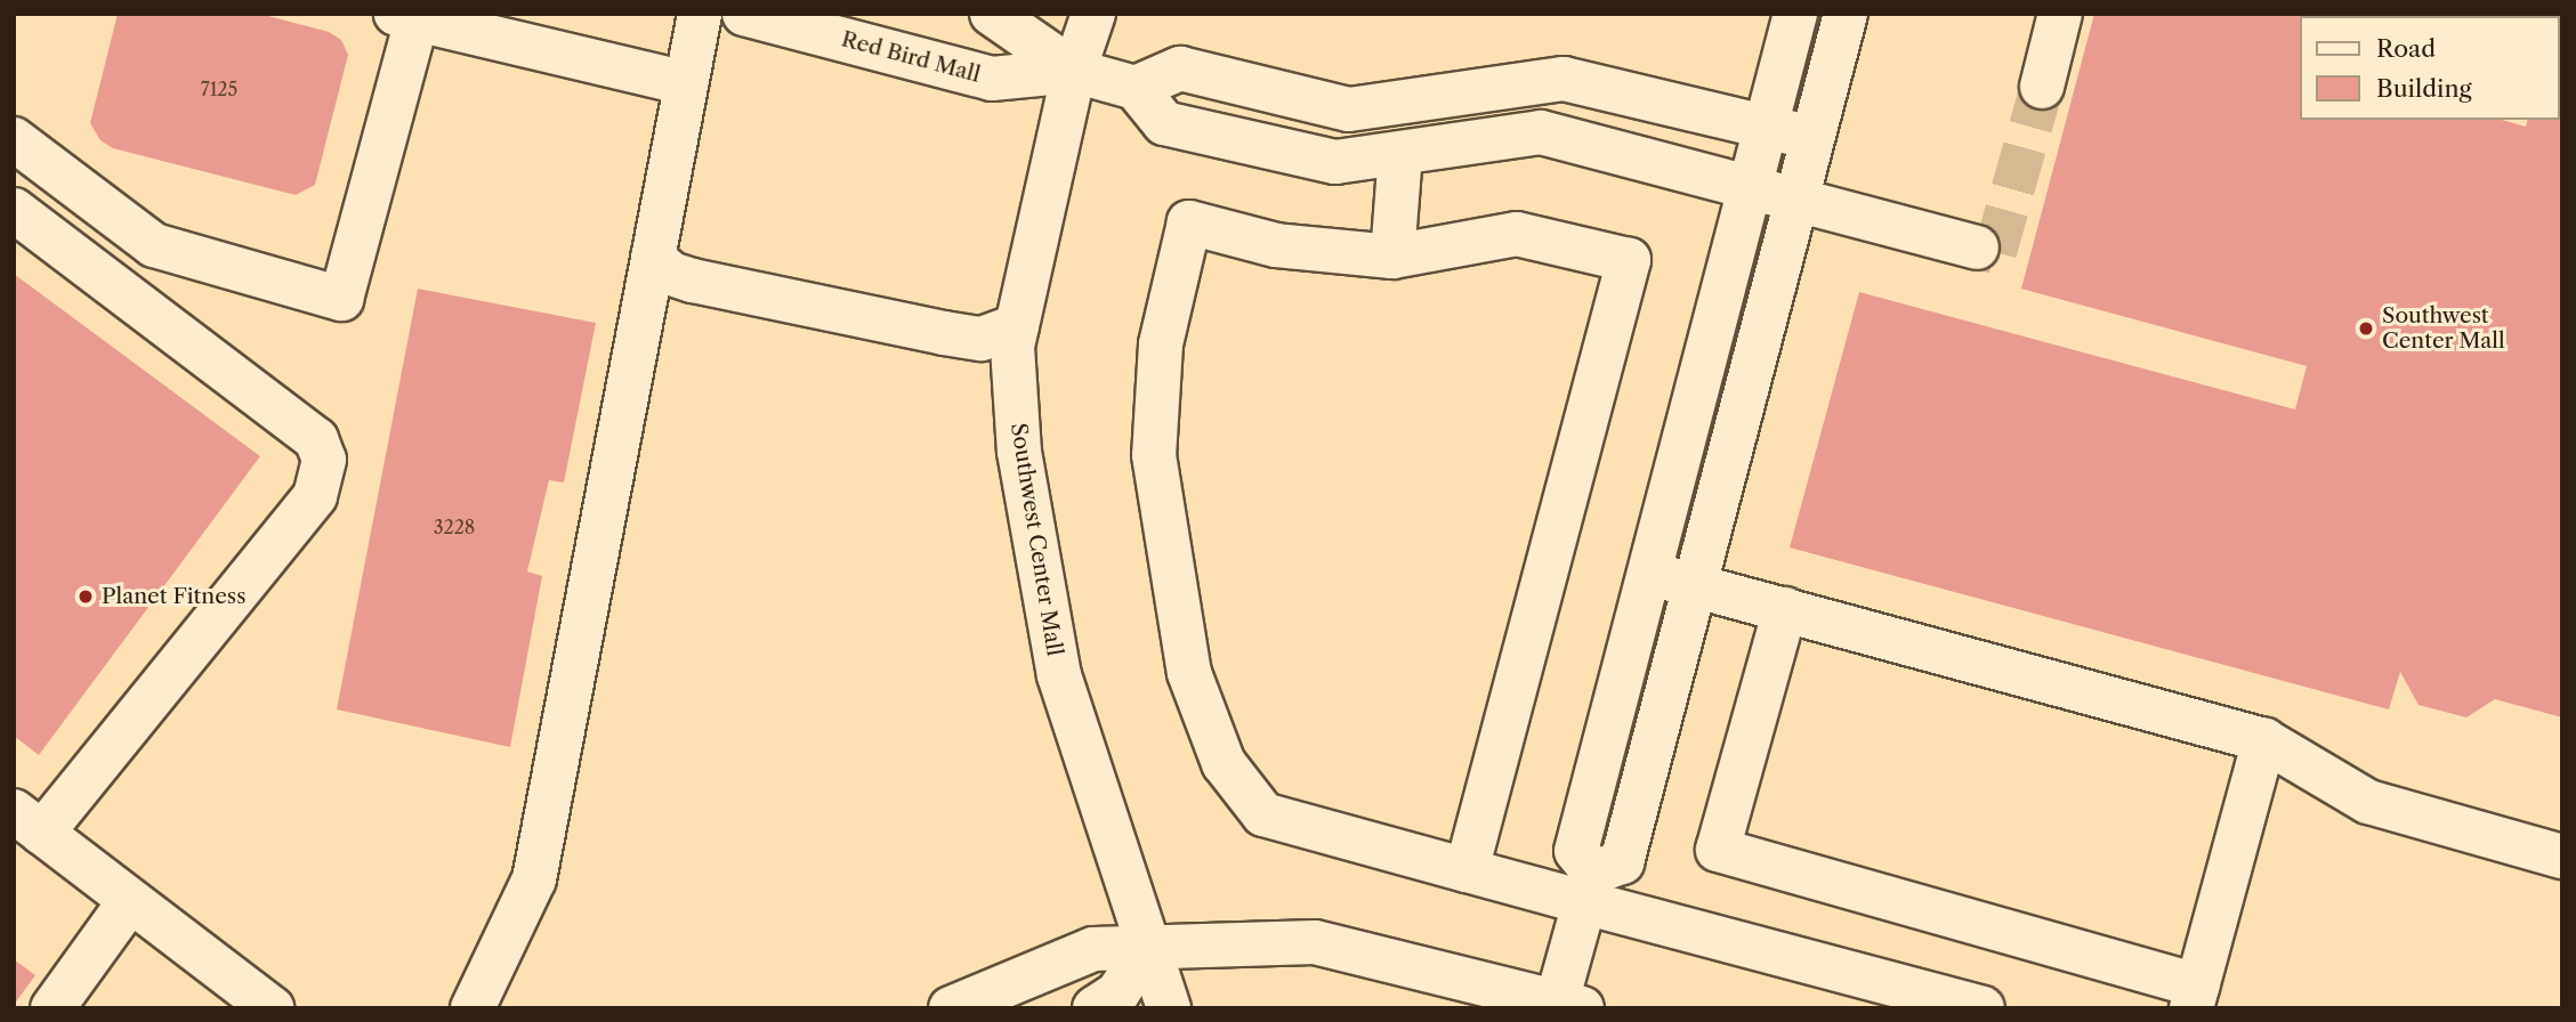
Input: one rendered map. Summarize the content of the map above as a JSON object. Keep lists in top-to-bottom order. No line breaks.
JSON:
{"streets":{"street":["Red Bird Mall","Southwest Center Mall"]},"crossings":[["Red Bird Mall","Southwest Center Mall"]],"places":["Southwest Center Mall","Planet Fitness"],"house_numbers":["7125","3228"],"legend":["Road","Building"]}
